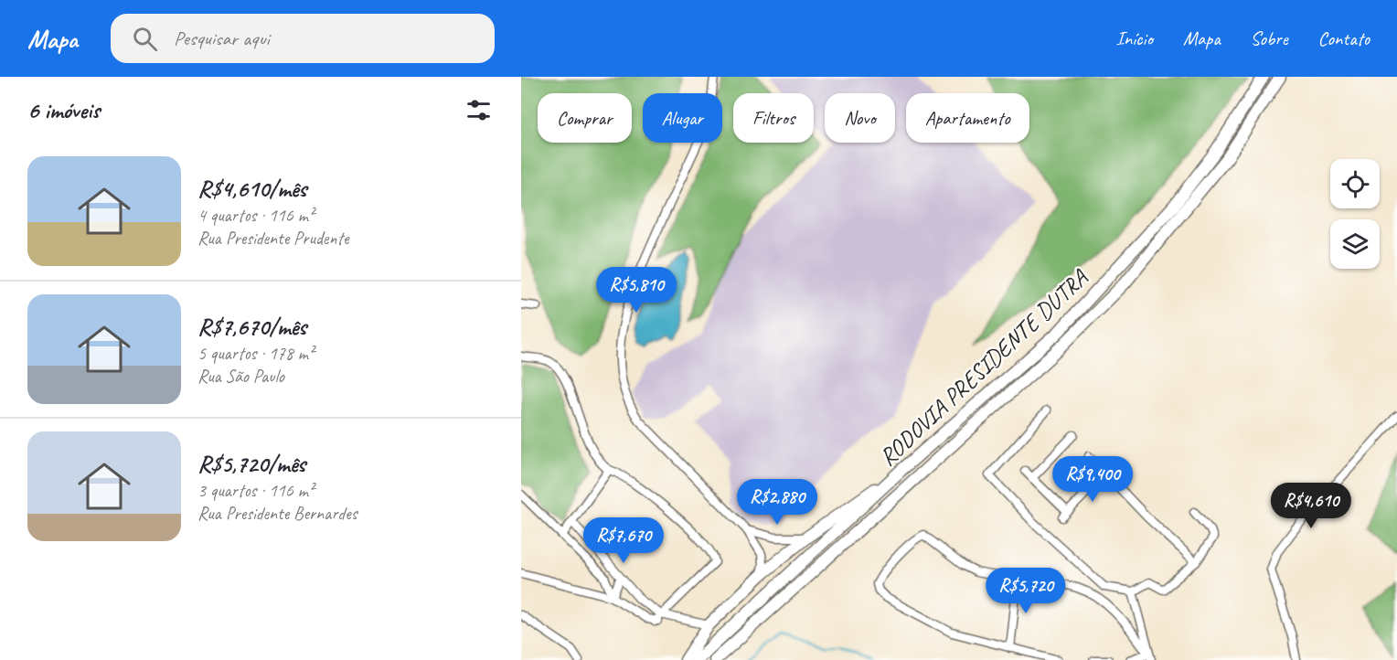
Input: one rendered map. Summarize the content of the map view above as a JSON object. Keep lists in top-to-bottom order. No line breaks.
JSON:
{"streets":{"highway":["RODOVIA PRESIDENTE DUTRA"]},"page":{"header":"Mapa","search":"Pesquisar aqui","nav":["Início","Mapa","Sobre","Contato"],"heading":"6 imóveis","chip":["Comprar","Alugar","Filtros","Novo","Apartamento"],"list":[{"name":"R$4,610/mês","note":"4 quartos · 116 m² · Rua Presidente Prudente"},{"name":"R$7,670/mês","note":"5 quartos · 178 m² · Rua São Paulo"},{"name":"R$5,720/mês","note":"3 quartos · 116 m² · Rua Presidente Bernardes"}],"price":["R$5,810","R$9,400","R$2,880","R$4,610","R$7,670","R$5,720"]}}
